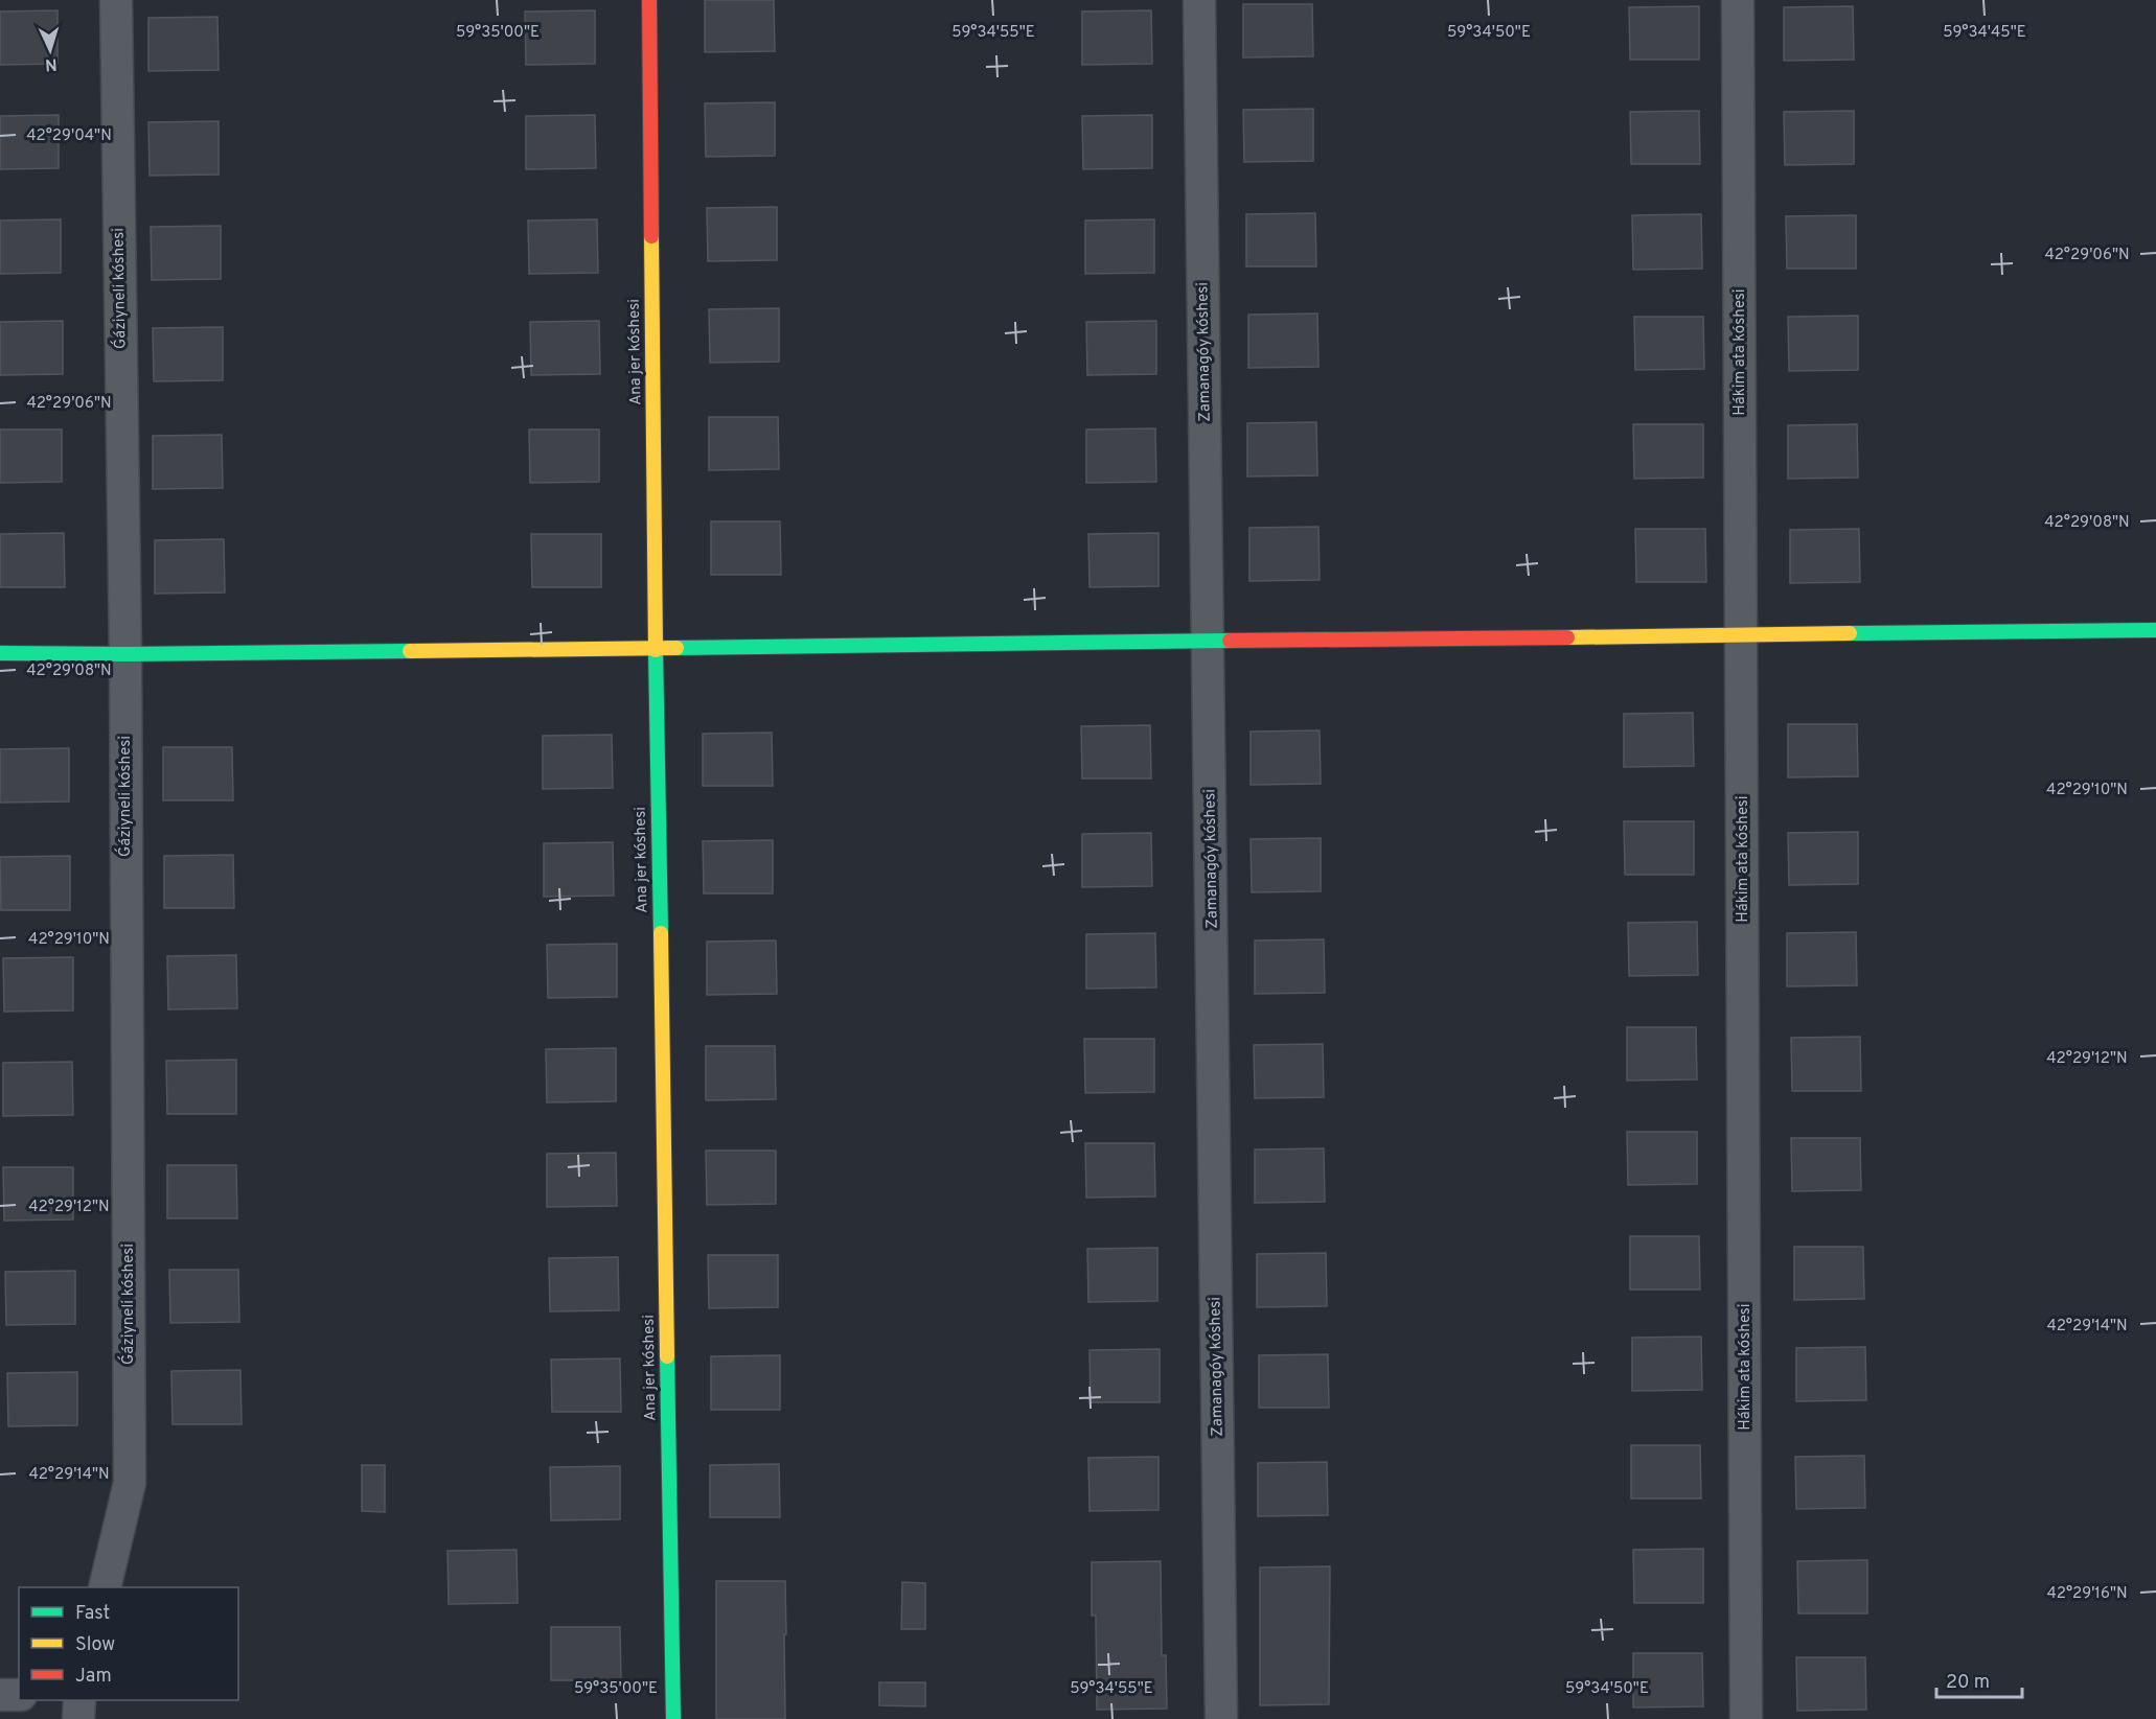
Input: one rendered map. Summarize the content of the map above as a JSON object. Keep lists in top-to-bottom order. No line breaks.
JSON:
{"streets":{"street":["Ǵáziyneli kóshesi","Ana jer kóshesi","Zamanagóy kóshesi","Hákim ata kóshesi"]},"legend":["Fast","Slow","Jam"],"scale_bar":"20 m","north":"bottom","coordinates":["59°35'00\"E","59°34'55\"E","59°34'50\"E","59°34'45\"E","42°29'04\"N","42°29'06\"N","42°29'08\"N","42°29'10\"N","42°29'12\"N","42°29'14\"N","42°29'16\"N"]}
